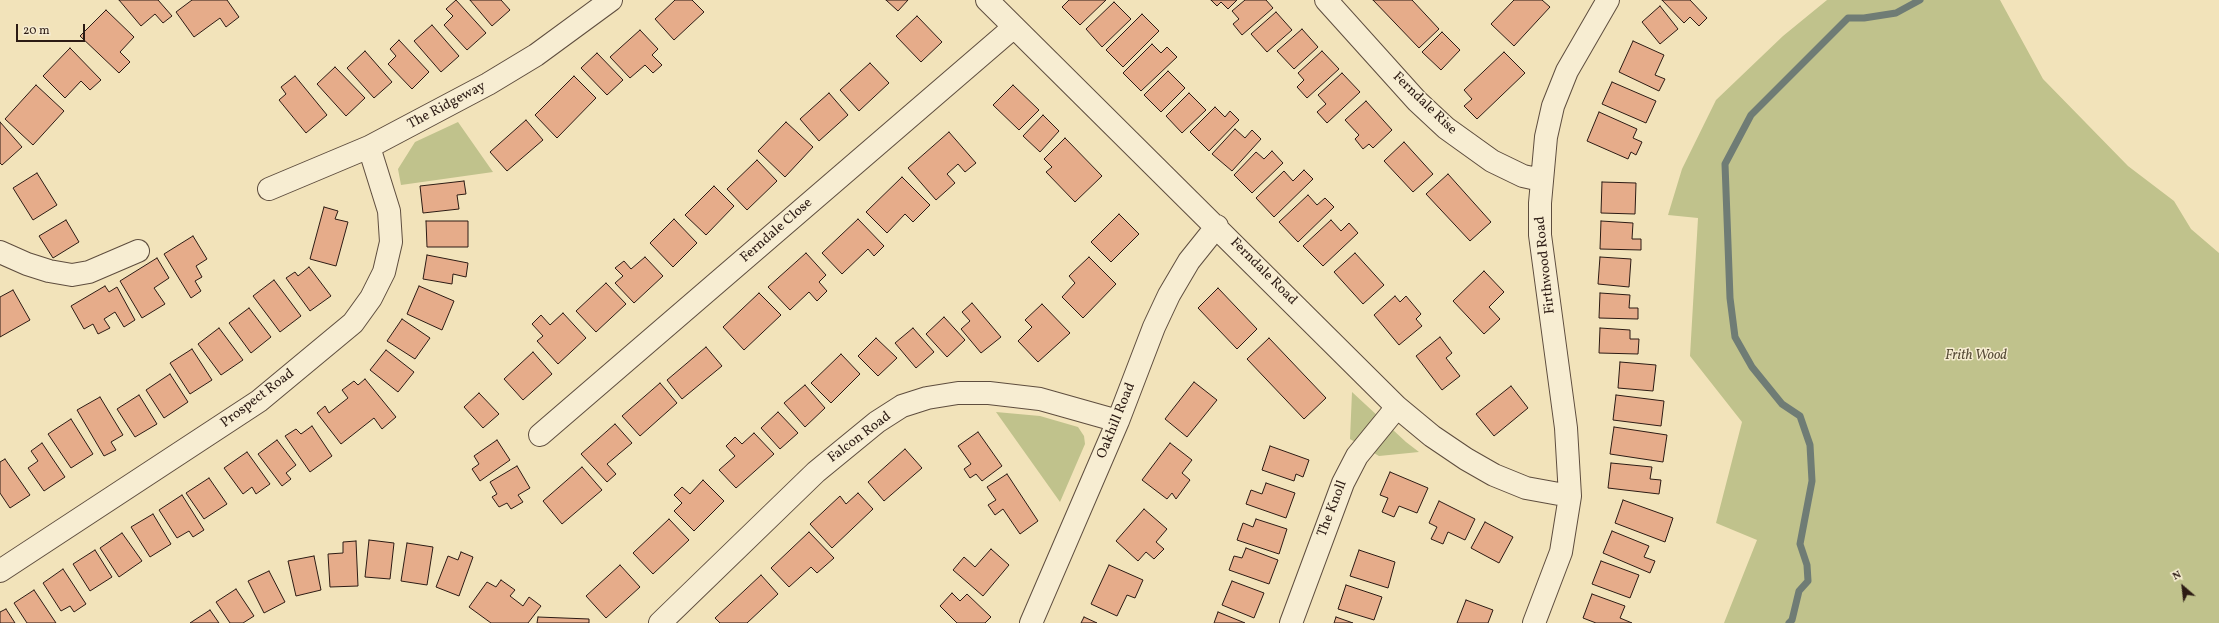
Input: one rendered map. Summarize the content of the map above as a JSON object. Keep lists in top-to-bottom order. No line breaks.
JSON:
{"streets":{"street":["Ferndale Rise","The Ridgeway","Ferndale Close","Firthwood Road","Ferndale Road","Prospect Road","Oakhill Road","Falcon Road","The Knoll"]},"crossings":[["Ferndale Rise","Firthwood Road"],["The Ridgeway","Prospect Road"],["Ferndale Close","Ferndale Road"],["Firthwood Road","Ferndale Road"],["Ferndale Road","Oakhill Road"],["Ferndale Road","The Knoll"],["Oakhill Road","Falcon Road"]],"parks":["Frith Wood"],"scale_bar":"20 m","north":"top left"}
